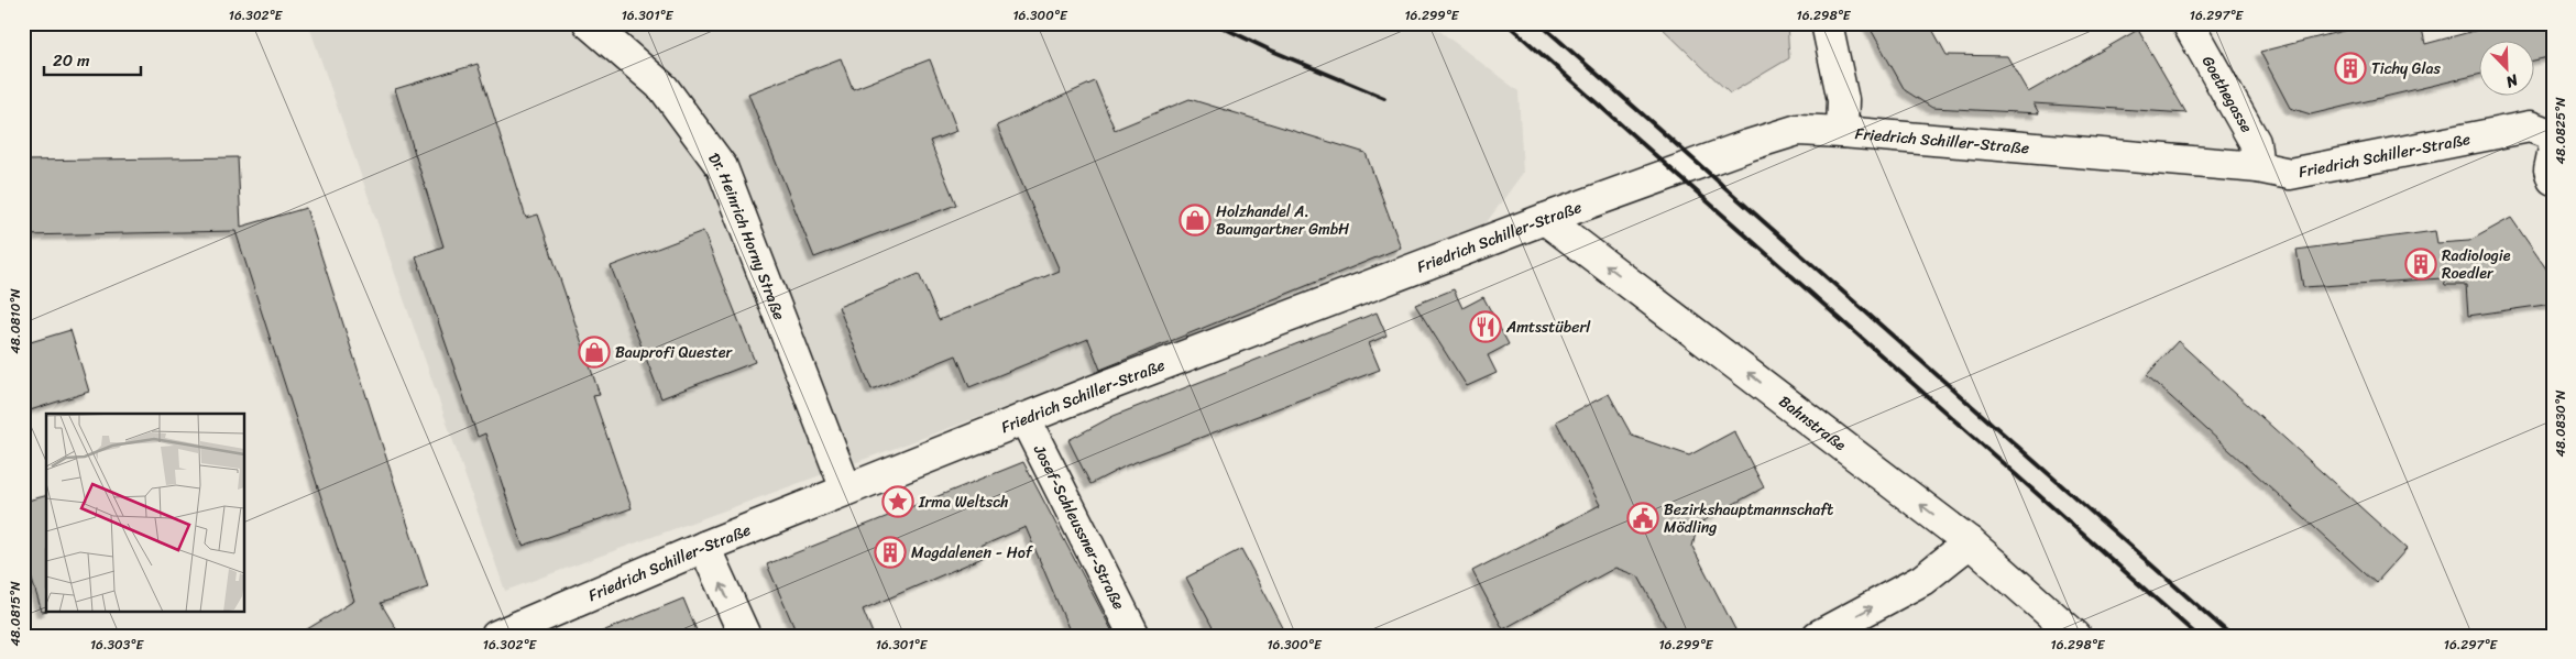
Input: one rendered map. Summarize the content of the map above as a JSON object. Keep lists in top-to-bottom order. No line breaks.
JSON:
{"streets":{"street":["Goethegasse","Friedrich Schiller-Straße","Dr. Heinrich Horny Straße","Bahnstraße","Josef-Schleussner-Straße"]},"crossings":[["Goethegasse","Friedrich Schiller-Straße"],["Friedrich Schiller-Straße","Dr. Heinrich Horny Straße"],["Friedrich Schiller-Straße","Bahnstraße"],["Friedrich Schiller-Straße","Josef-Schleussner-Straße"]],"one_way":["Bahnstraße"],"places":{"building":["Tichy Glas","Radiologie Roedler","Magdalenen - Hof"],"shop":["Holzhandel A. Baumgartner GmbH","Bauprofi Quester"],"restaurant":["Amtsstüberl"],"place":["Irma Weltsch"],"public building":["Bezirkshauptmannschaft Mödling"]},"scale_bar":"20 m","north":"bottom right","coordinates":["16.302°E","16.301°E","16.300°E","16.299°E","16.298°E","16.297°E","48.0825°N","48.0810°N","48.0830°N","48.0815°N","16.303°E"]}
